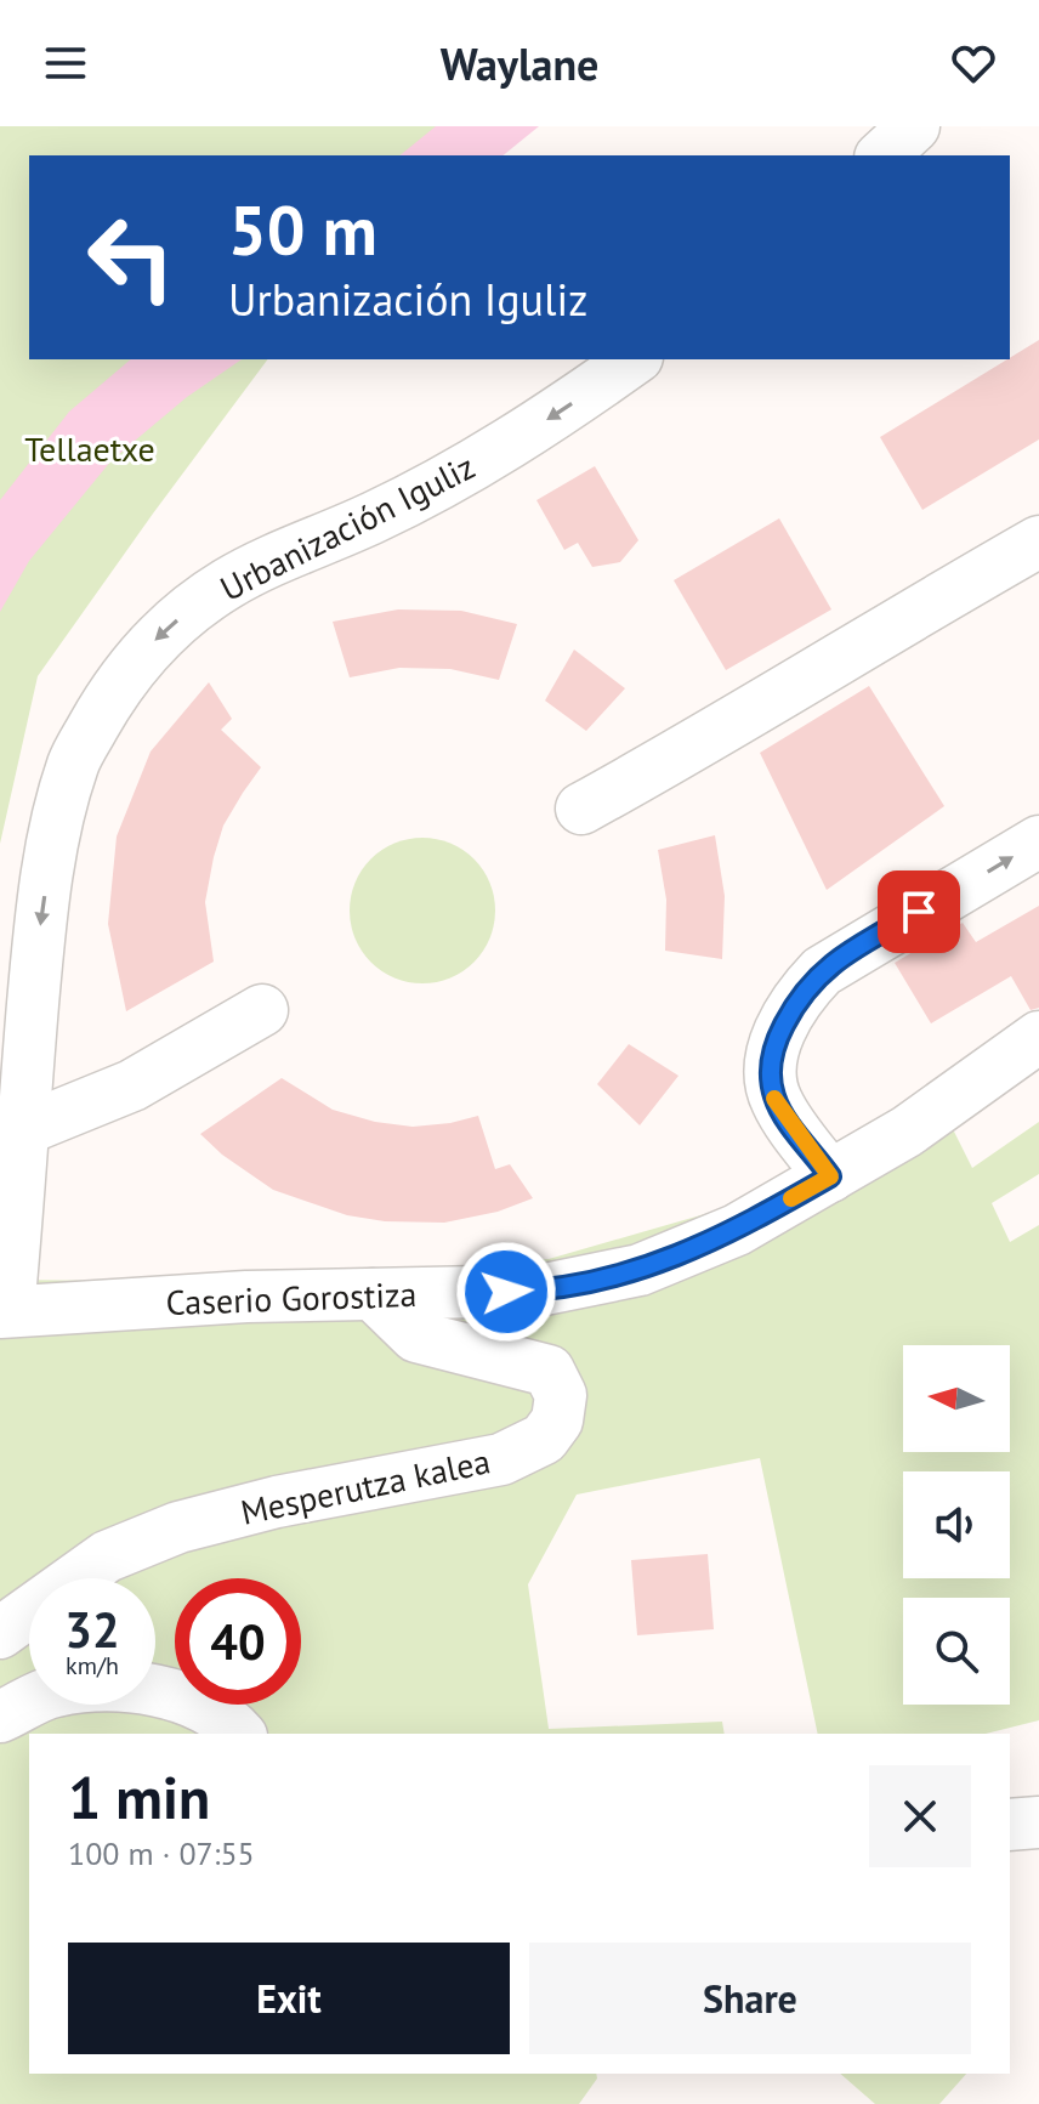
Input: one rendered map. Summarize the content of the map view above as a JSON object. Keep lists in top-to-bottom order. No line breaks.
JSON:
{"streets":{"street":["Urbanización Iguliz","Caserio Gorostiza","Mesperutza kalea"]},"crossings":[["Urbanización Iguliz","Caserio Gorostiza"],["Caserio Gorostiza","Mesperutza kalea"]],"parks":["Tellaetxe"],"north":"left","page":{"header":"Waylane","turn":["50 m","Urbanización Iguliz"],"speed":"32 km/h","limit":"40","heading":["1 min","100 m · 07:55"],"buttons":["Exit","Share"]}}
